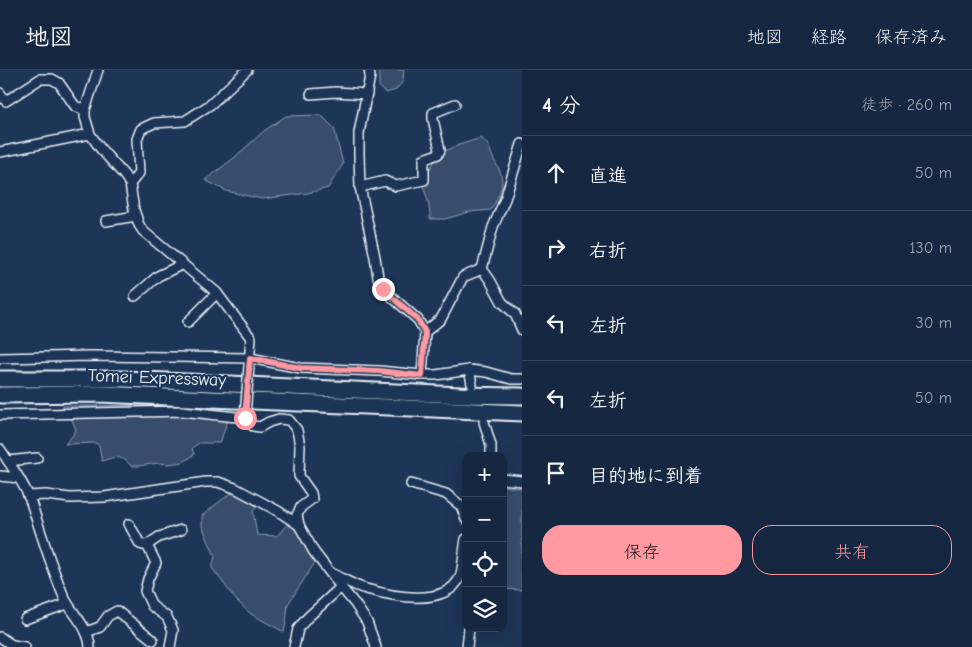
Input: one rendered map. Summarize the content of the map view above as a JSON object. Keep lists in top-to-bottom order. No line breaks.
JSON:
{"streets":{"highway":["Tomei Expressway"]},"page":{"header":"地図","nav":["地図","経路","保存済み"],"heading":["4 分","徒歩 · 260 m"],"list":[["直進","50 m"],["右折","130 m"],["左折","30 m"],["左折","50 m"],"目的地に到着"],"map_buttons":["+","−"],"buttons":["保存","共有"]}}
